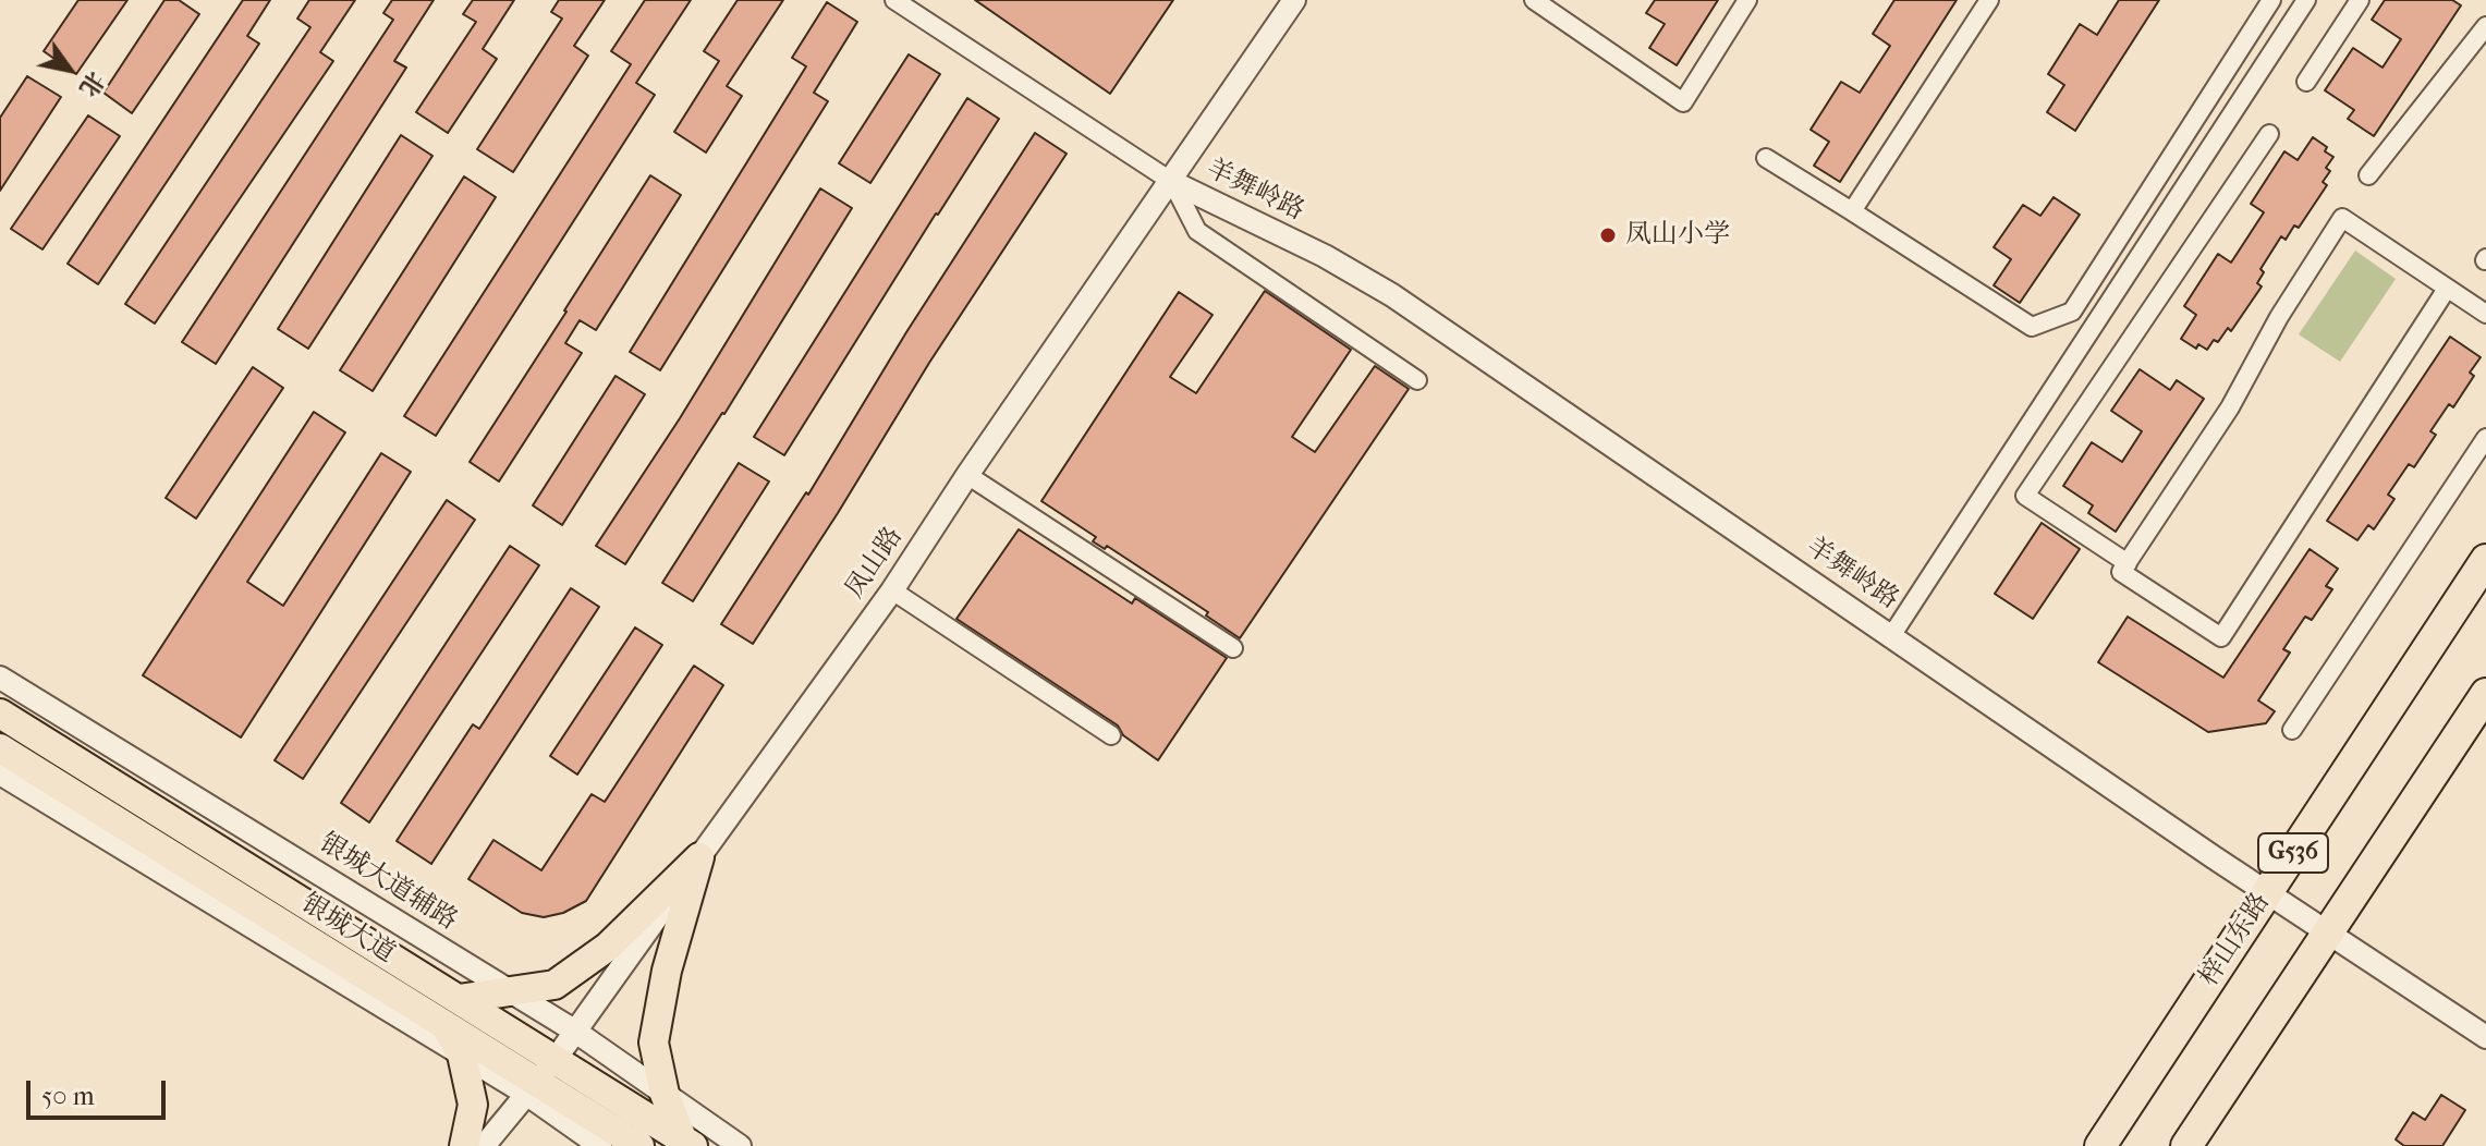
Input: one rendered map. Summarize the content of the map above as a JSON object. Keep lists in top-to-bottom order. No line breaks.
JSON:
{"streets":{"highway":["G536","梓山东路"],"main road":["银城大道"],"street":["羊舞岭路","凤山路","银城大道辅路"]},"crossings":[["羊舞岭路","凤山路"],["羊舞岭路","G536"],["羊舞岭路","梓山东路"],["凤山路","银城大道辅路"],["凤山路","银城大道"]],"places":["凤山小学"],"scale_bar":"50 m","north":"bottom right"}
